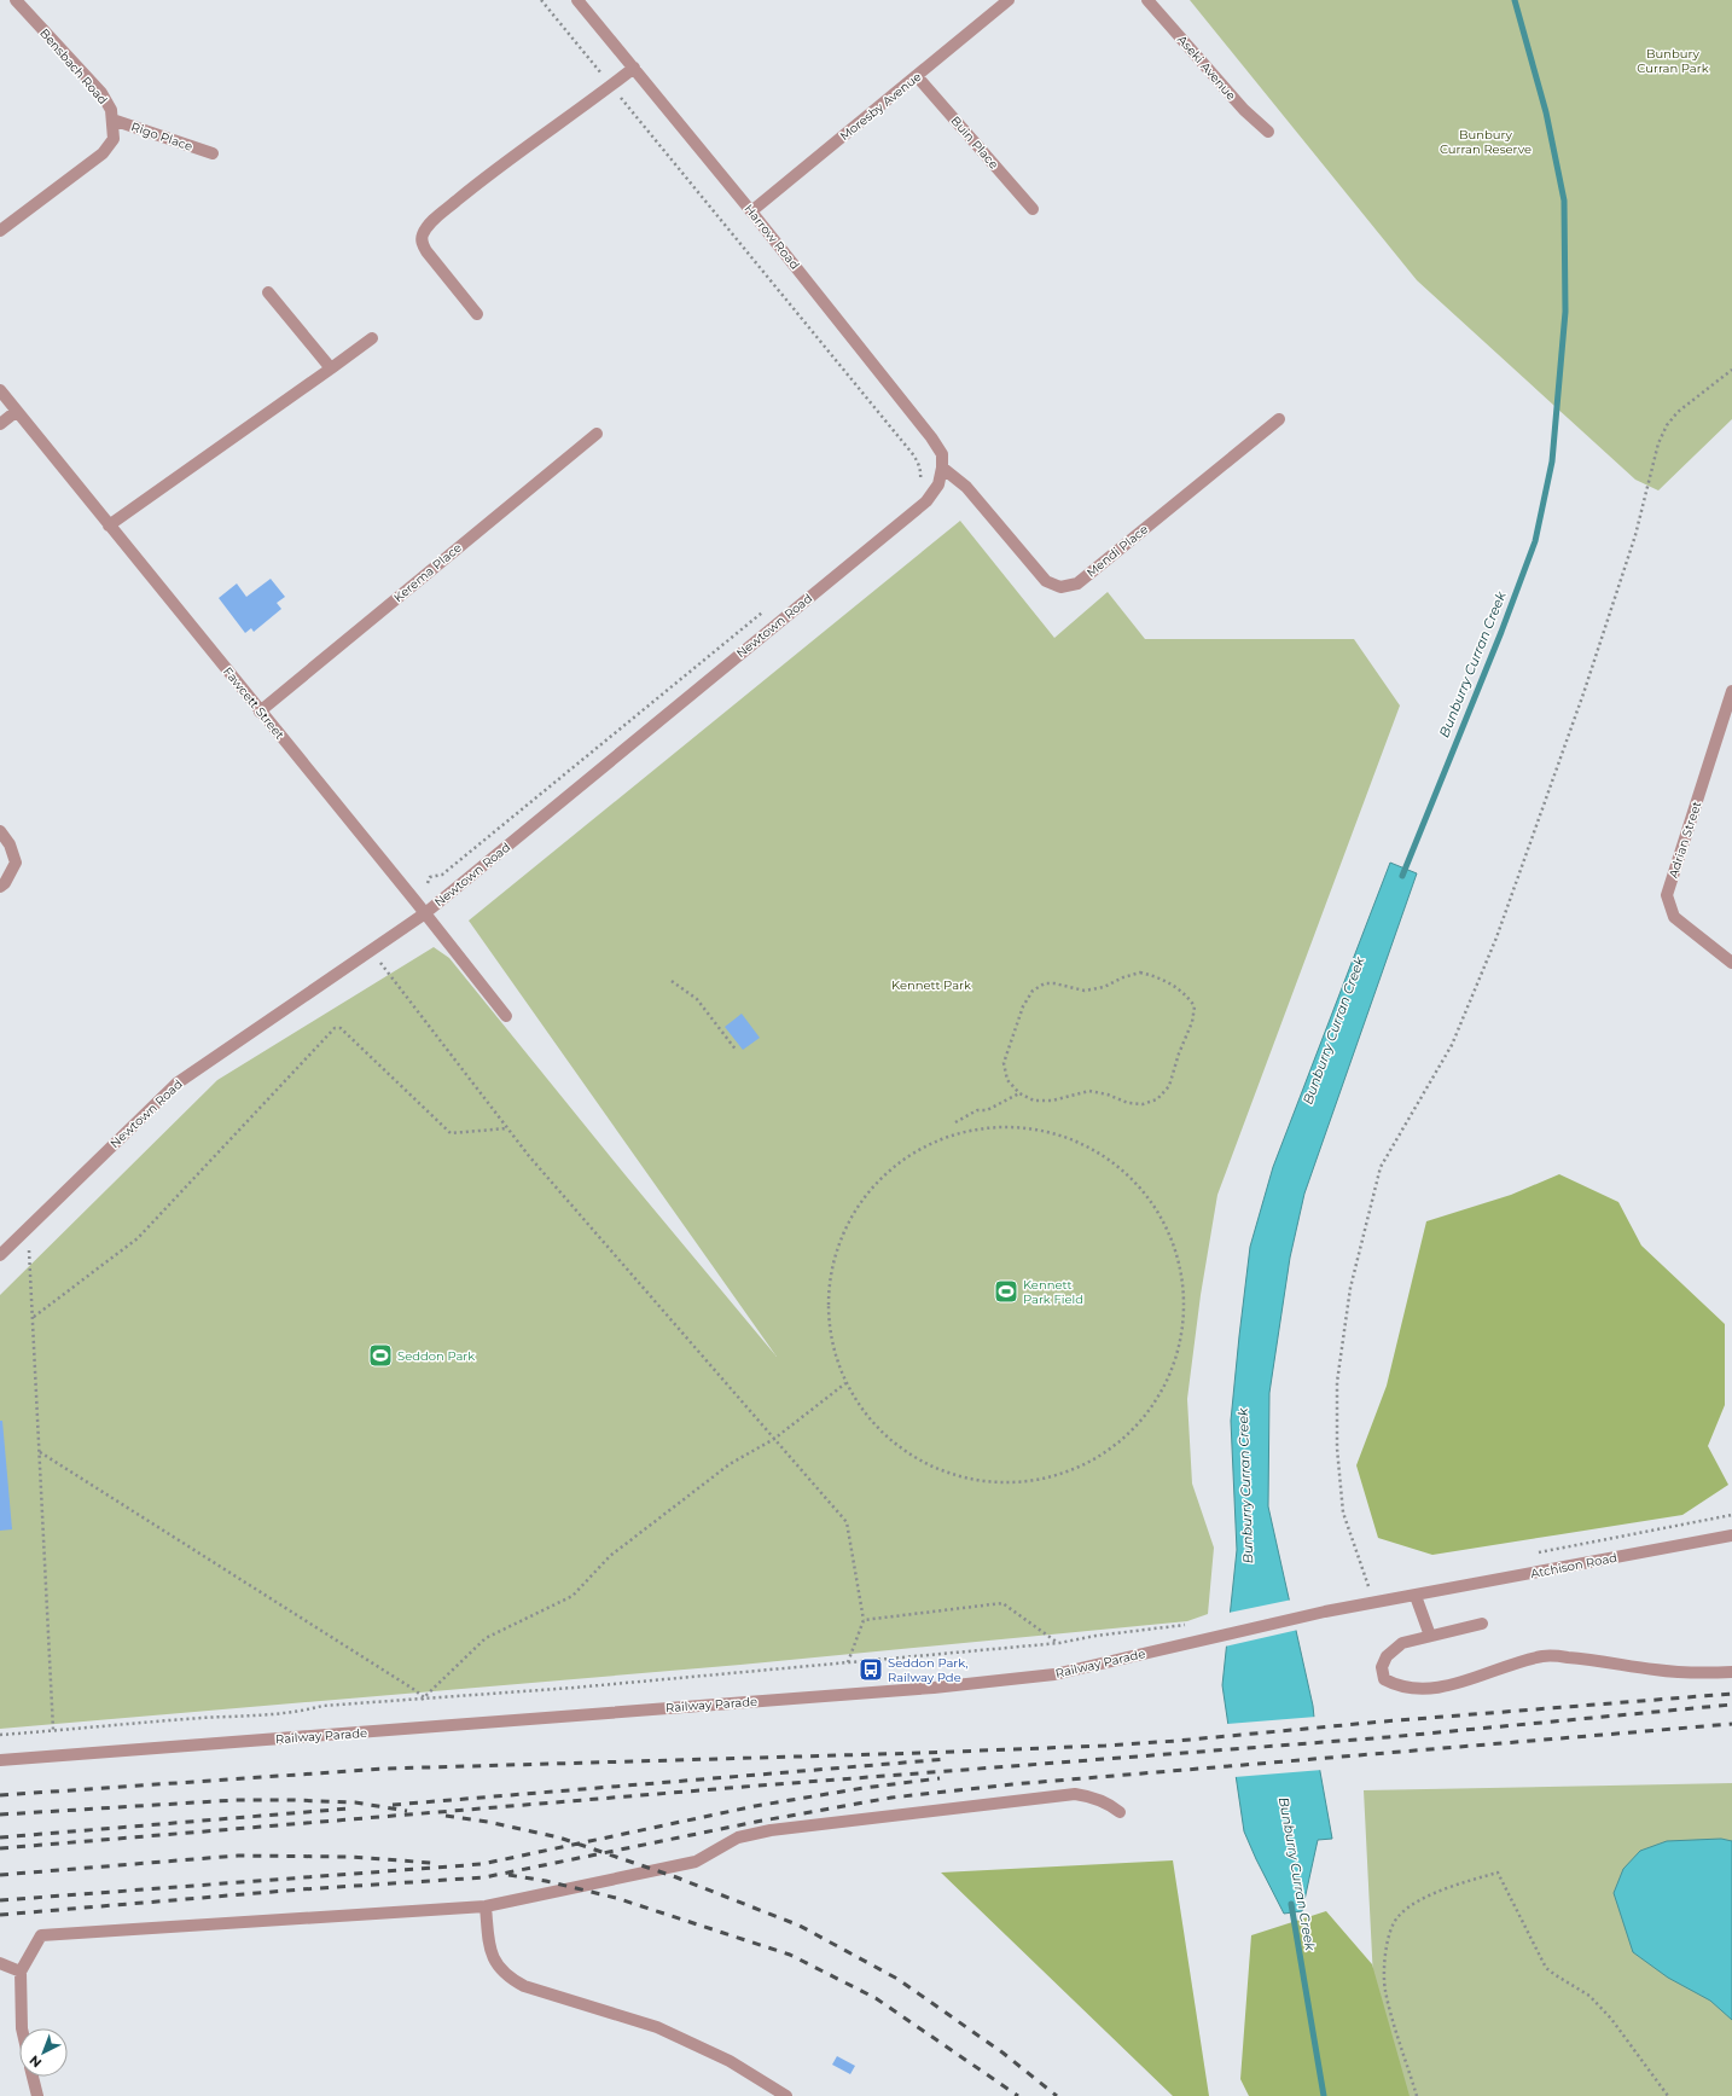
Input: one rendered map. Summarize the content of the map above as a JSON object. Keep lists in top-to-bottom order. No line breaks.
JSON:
{"streets":{"street":["Bensbach Road","Aseki Avenue","Moresby Avenue","Rigo Place","Buin Place","Harrow Road","Mendi Place","Kerema Place","Newtown Road","Fawcett Street","Adrian Street","Atchison Road","Railway Parade"]},"crossings":[["Bensbach Road","Rigo Place"],["Moresby Avenue","Buin Place"],["Moresby Avenue","Harrow Road"],["Harrow Road","Mendi Place"],["Harrow Road","Newtown Road"],["Kerema Place","Fawcett Street"],["Newtown Road","Fawcett Street"],["Atchison Road","Railway Parade"]],"water":["Bunburry Curran Creek"],"parks":["Bunbury Curran Park","Bunbury Curran Reserve","Kennett Park"],"places":{"sports":["Kennett Park Field","Seddon Park"],"bus stop":["Seddon Park, Railway Pde"]},"north":"bottom left"}
